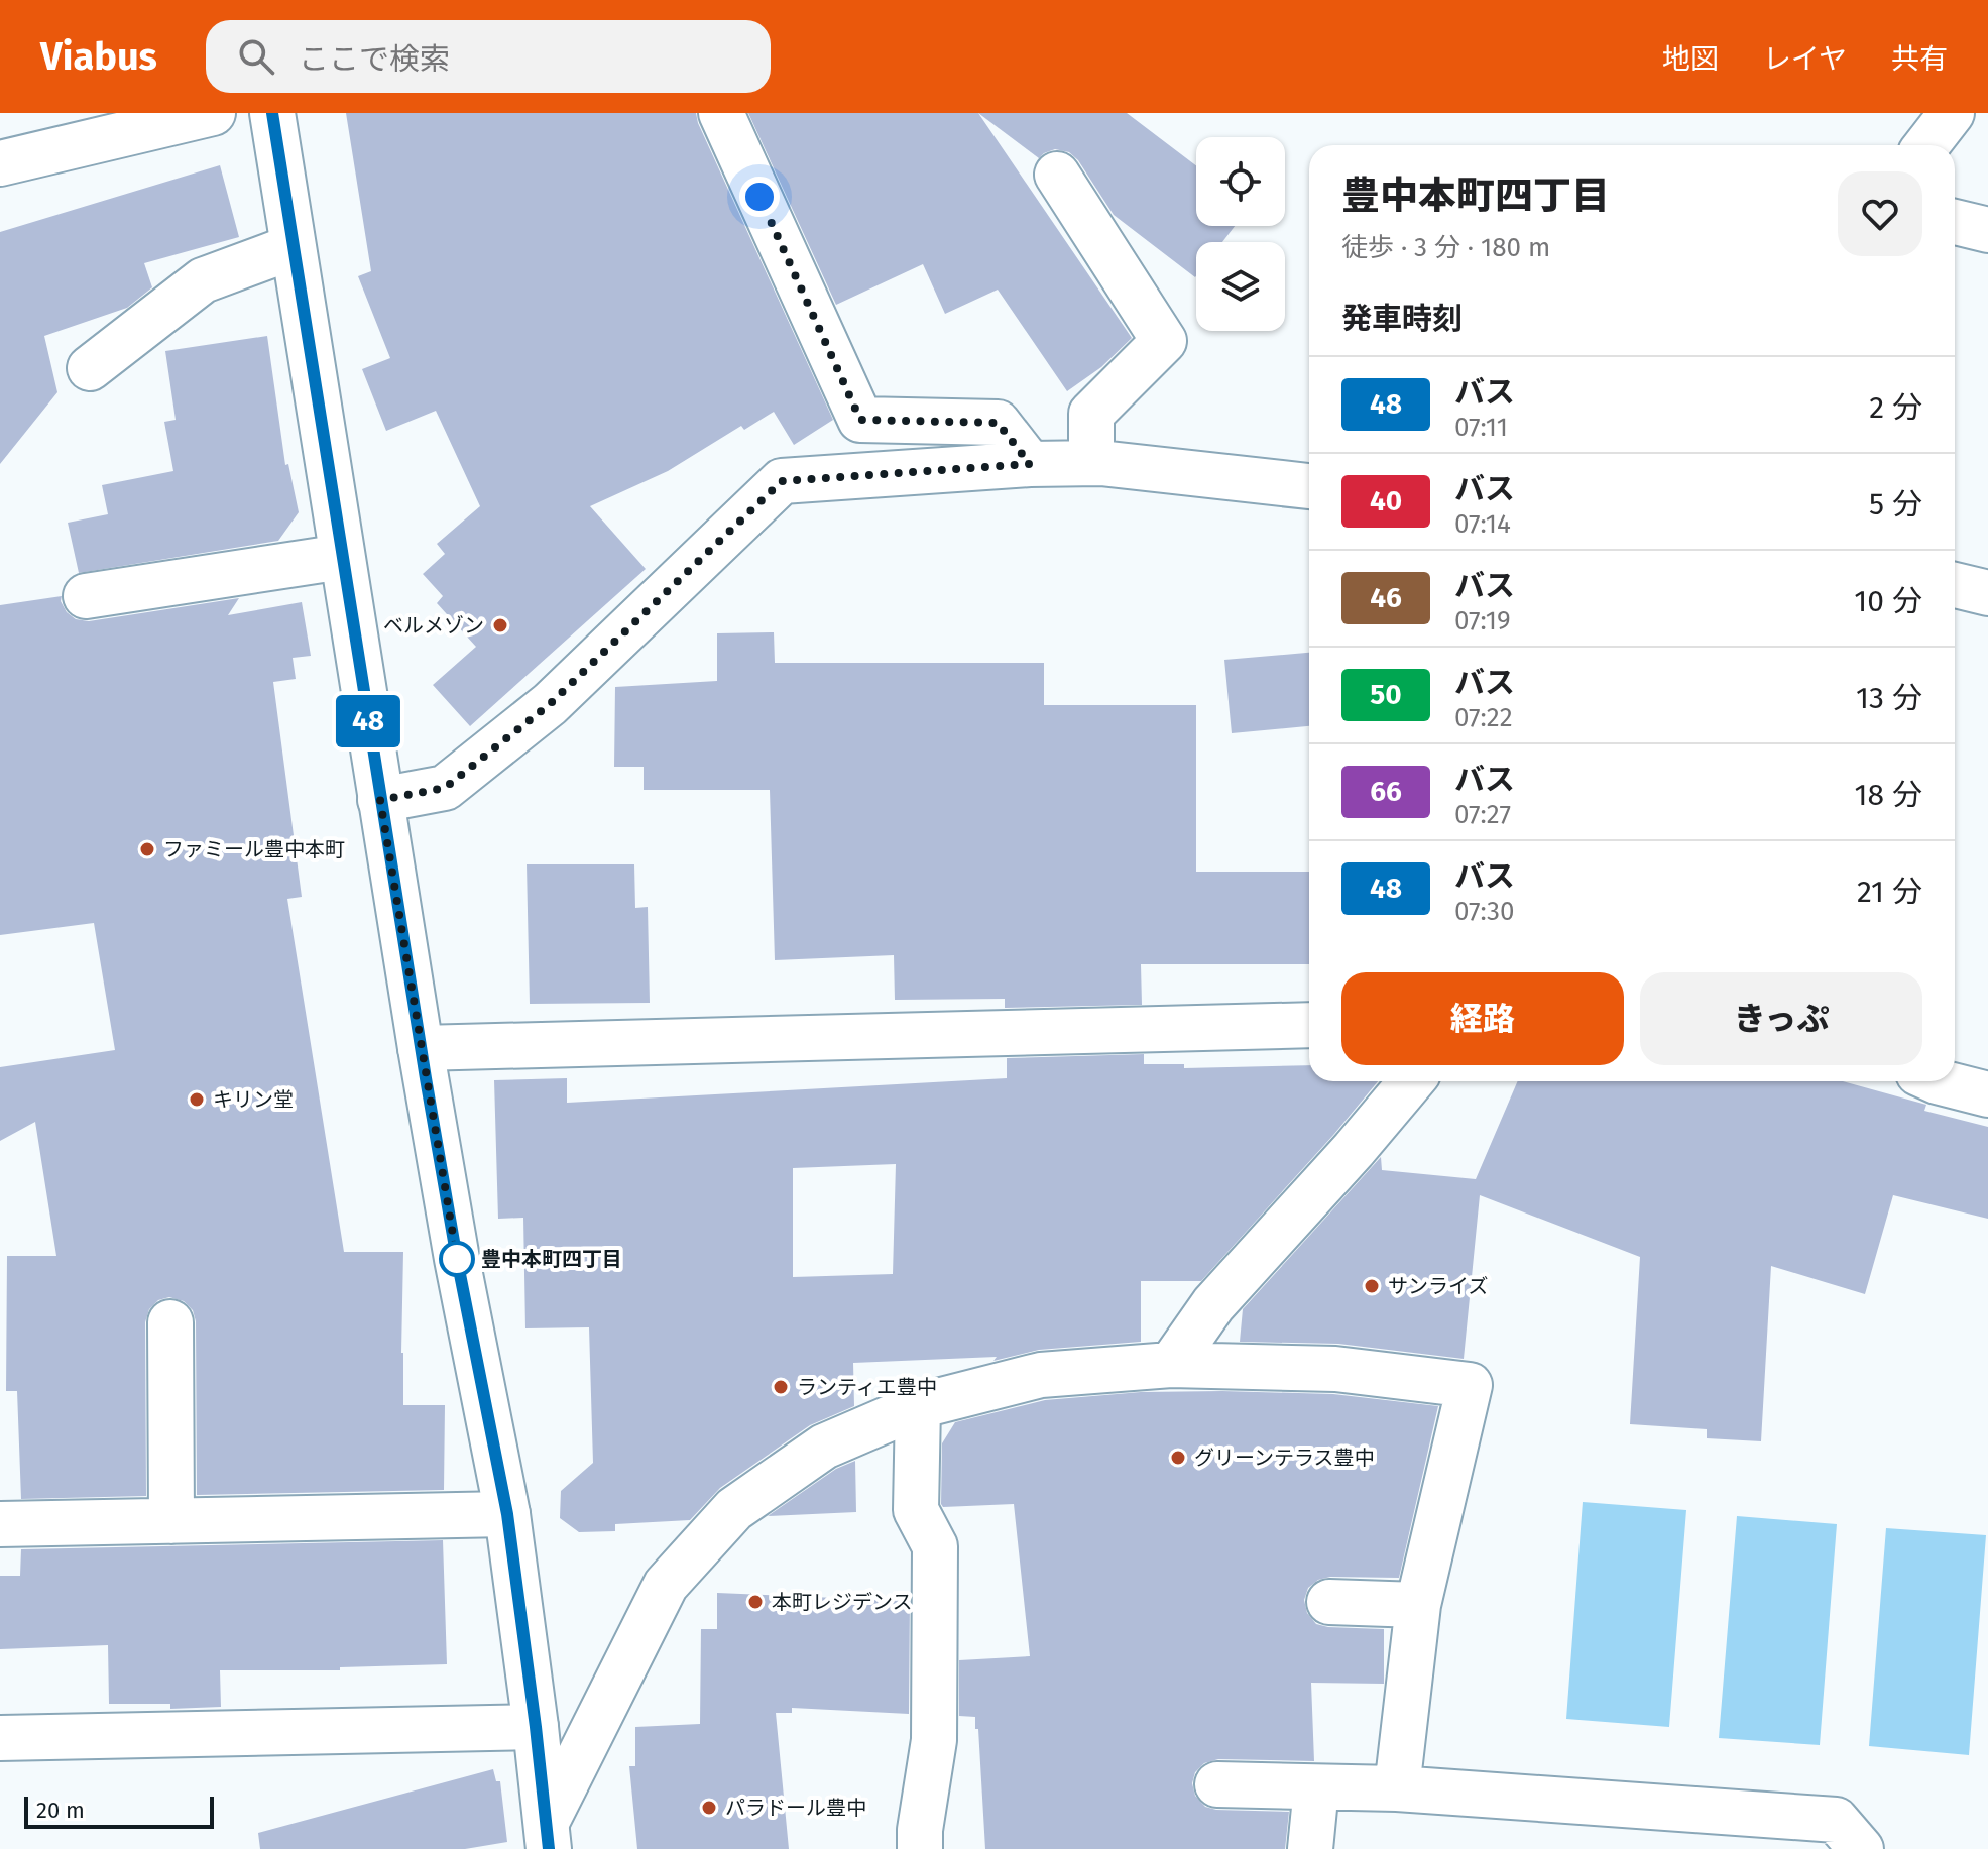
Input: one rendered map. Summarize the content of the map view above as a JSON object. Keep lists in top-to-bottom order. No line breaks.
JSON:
{"places":["ベルメゾン","ファミール豊中本町","キリン堂","豊中本町四丁目","サンライズ","ランティエ豊中","グリーンテラス豊中","本町レジデンス","パラドール豊中"],"lines":["bus line 48"],"scale_bar":"20 m","page":{"header":"Viabus","search":"ここで検索","nav":["地図","レイヤ","共有"],"on_map":"48","heading":[["豊中本町四丁目","徒歩 · 3 分 · 180 m"],"発車時刻"],"list":[{"mark":"48","name":"バス","note":"07:11","value":"2 分"},{"mark":"40","name":"バス","note":"07:14","value":"5 分"},{"mark":"46","name":"バス","note":"07:19","value":"10 分"},{"mark":"50","name":"バス","note":"07:22","value":"13 分"},{"mark":"66","name":"バス","note":"07:27","value":"18 分"},{"mark":"48","name":"バス","note":"07:30","value":"21 分"}],"buttons":["経路","きっぷ"],"scale":"20 m"}}
